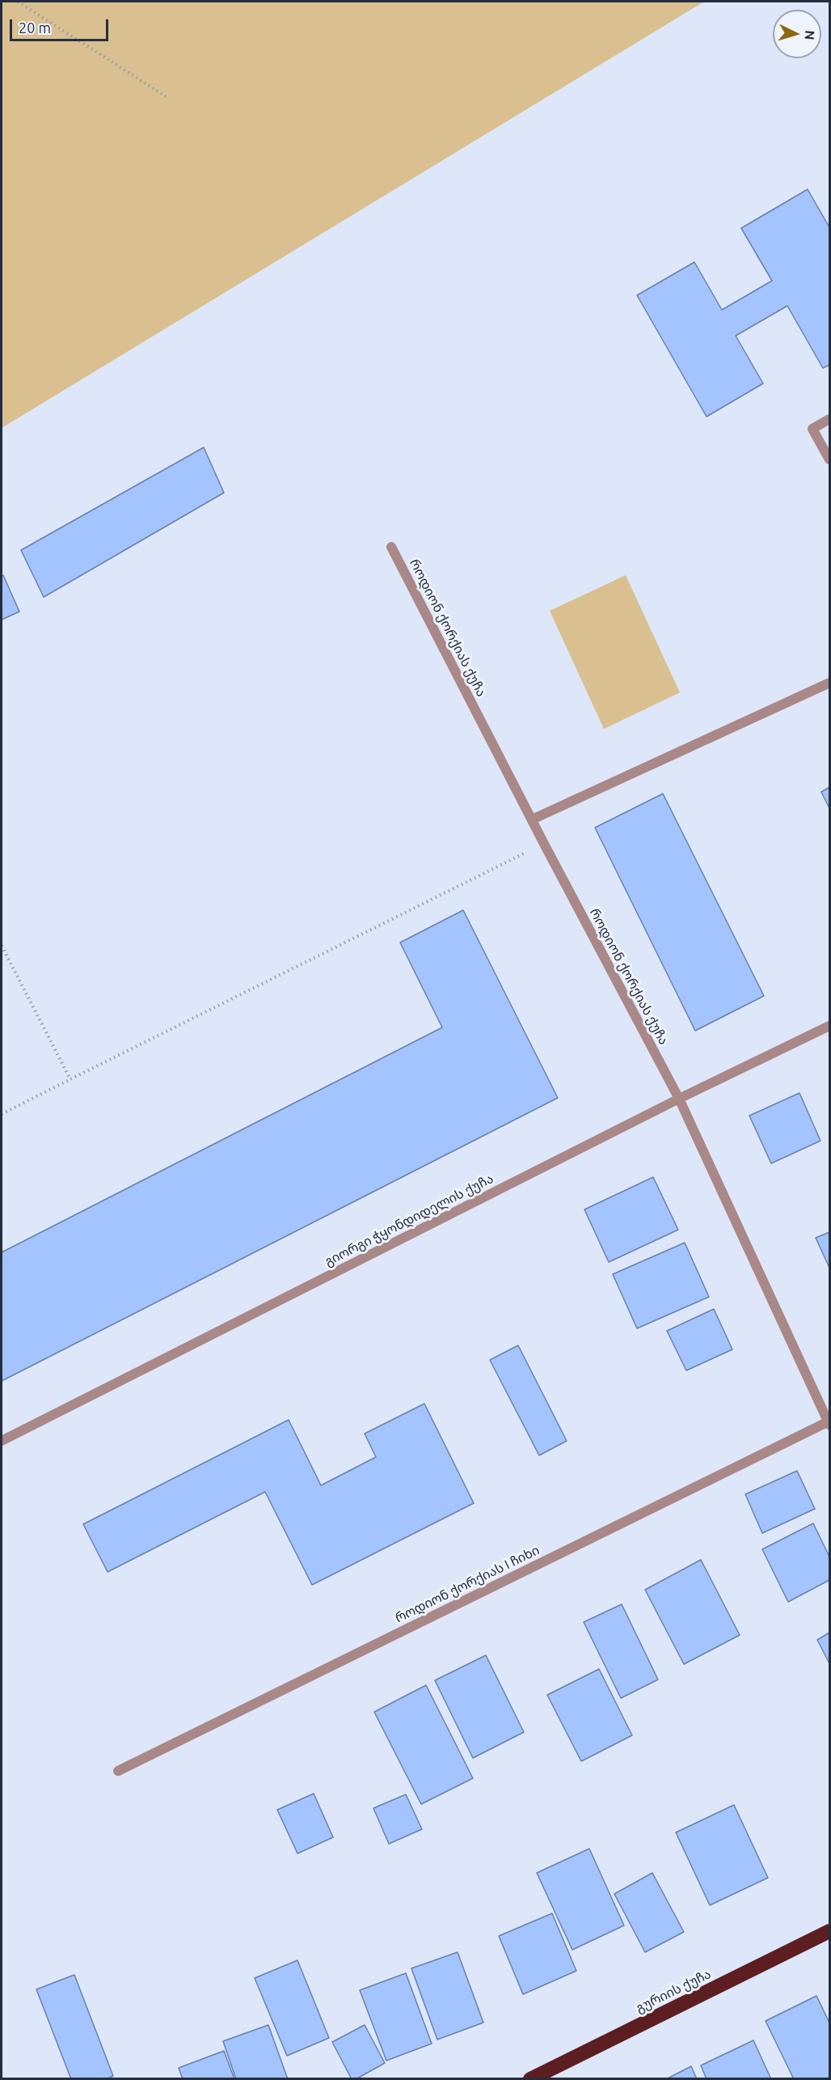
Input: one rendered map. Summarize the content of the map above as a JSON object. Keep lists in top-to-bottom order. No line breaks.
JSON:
{"streets":{"highway":["გურიის ქუჩა"],"street":["როდიონ ქორქიას ქუჩა","გიორგი ჭყონდიდელის ქუჩა","როდიონ ქორქიას I ჩიხი"]},"crossings":[["როდიონ ქორქიას ქუჩა","გიორგი ჭყონდიდელის ქუჩა"],["როდიონ ქორქიას ქუჩა","როდიონ ქორქიას I ჩიხი"]],"scale_bar":"20 m","north":"right"}
